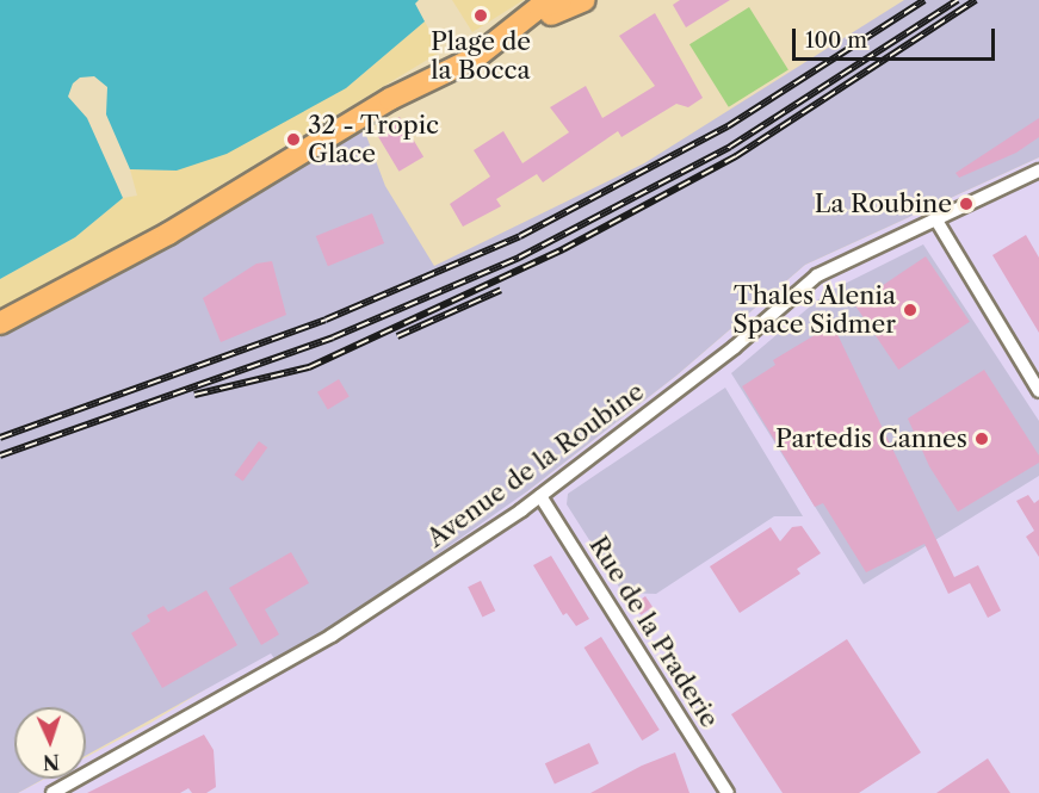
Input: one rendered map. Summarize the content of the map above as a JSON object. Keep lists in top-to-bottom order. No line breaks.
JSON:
{"streets":{"street":["Avenue de la Roubine","Rue de la Praderie"]},"crossings":[["Avenue de la Roubine","Rue de la Praderie"]],"places":["Plage de la Bocca","32 - Tropic Glace","La Roubine","Thales Alenia Space Sidmer","Partedis Cannes"],"scale_bar":"100 m","north":"bottom"}
